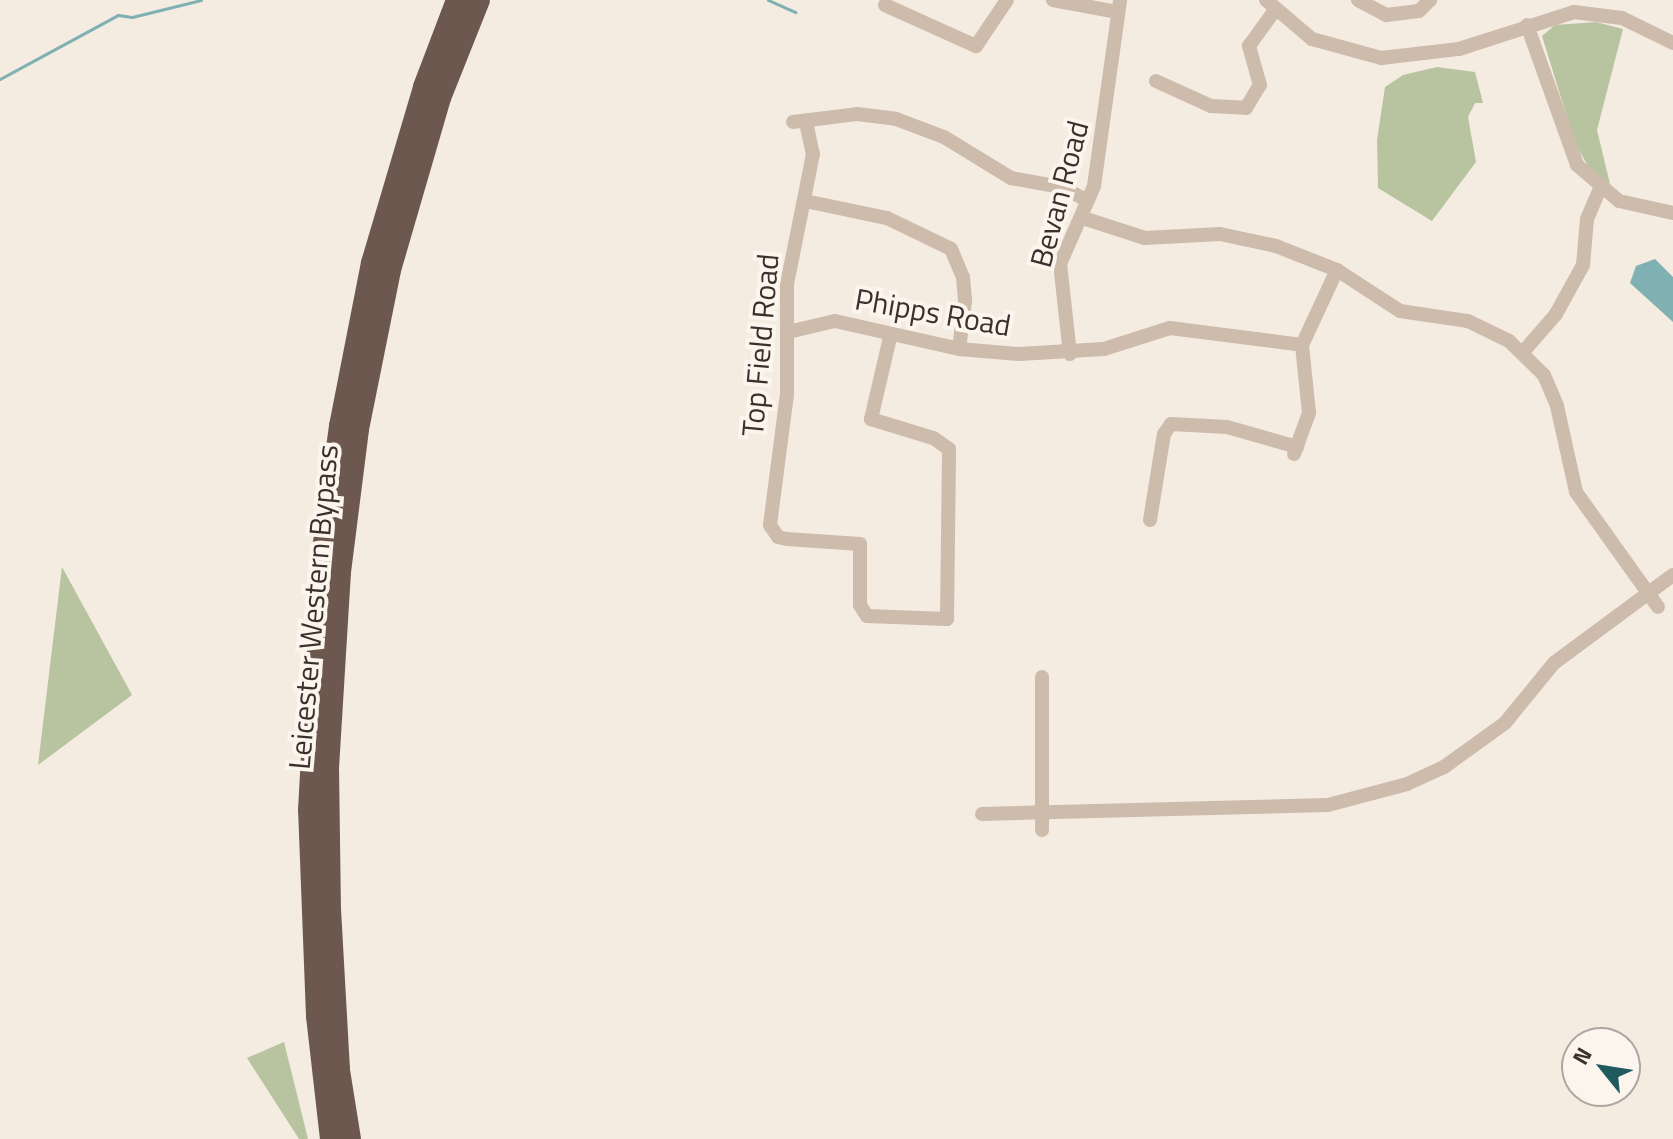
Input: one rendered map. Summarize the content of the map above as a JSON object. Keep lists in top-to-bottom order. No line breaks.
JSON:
{"streets":{"highway":["Leicester Western Bypass"],"street":["Bevan Road","Phipps Road","Top Field Road"]},"crossings":[["Bevan Road","Phipps Road"],["Bevan Road","Top Field Road"],["Phipps Road","Top Field Road"]],"north":"top left"}
